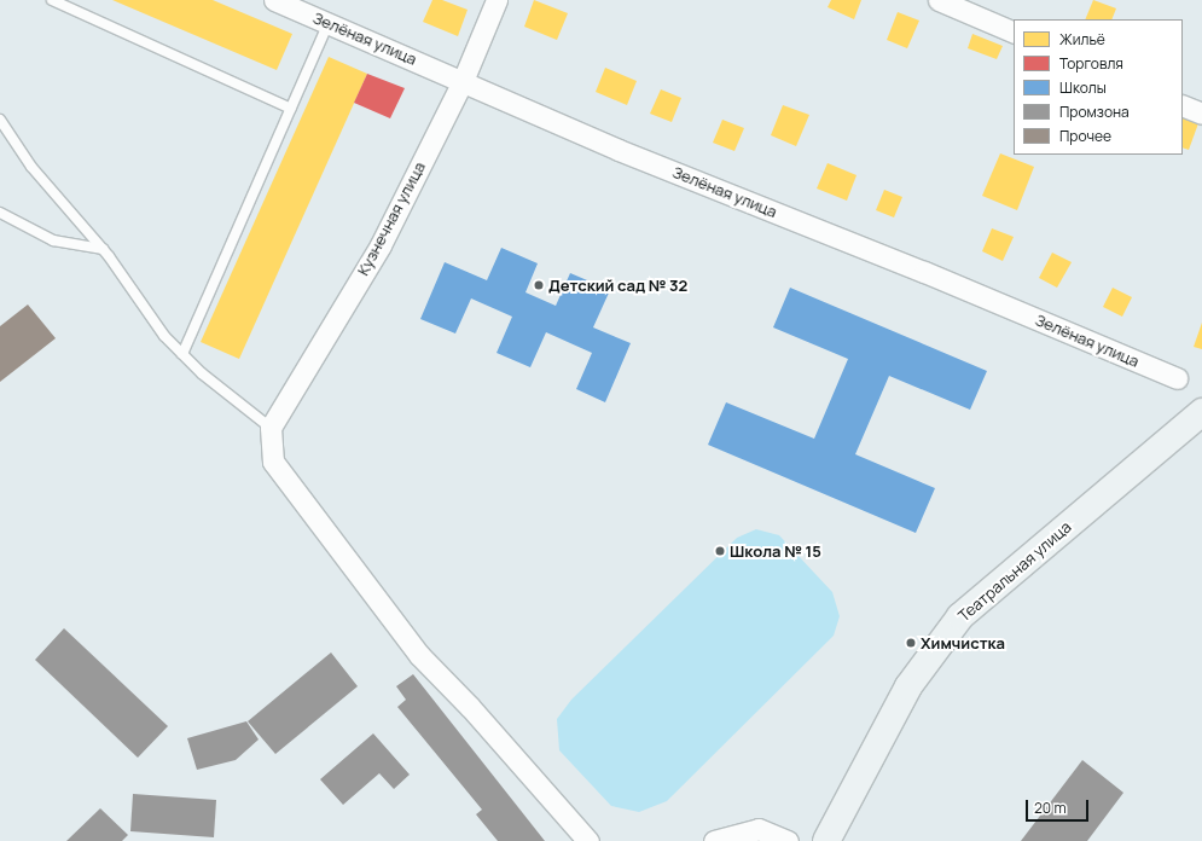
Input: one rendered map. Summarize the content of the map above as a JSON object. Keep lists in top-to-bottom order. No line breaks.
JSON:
{"streets":{"main road":["Театральная улица"],"street":["Зелёная улица","Кузнечная улица"]},"crossings":[["Зелёная улица","Кузнечная улица"]],"places":["Детский сад № 32","Школа № 15","Химчистка"],"legend":["Жильё","Торговля","Школы","Промзона","Прочее"],"scale_bar":"20 m"}
